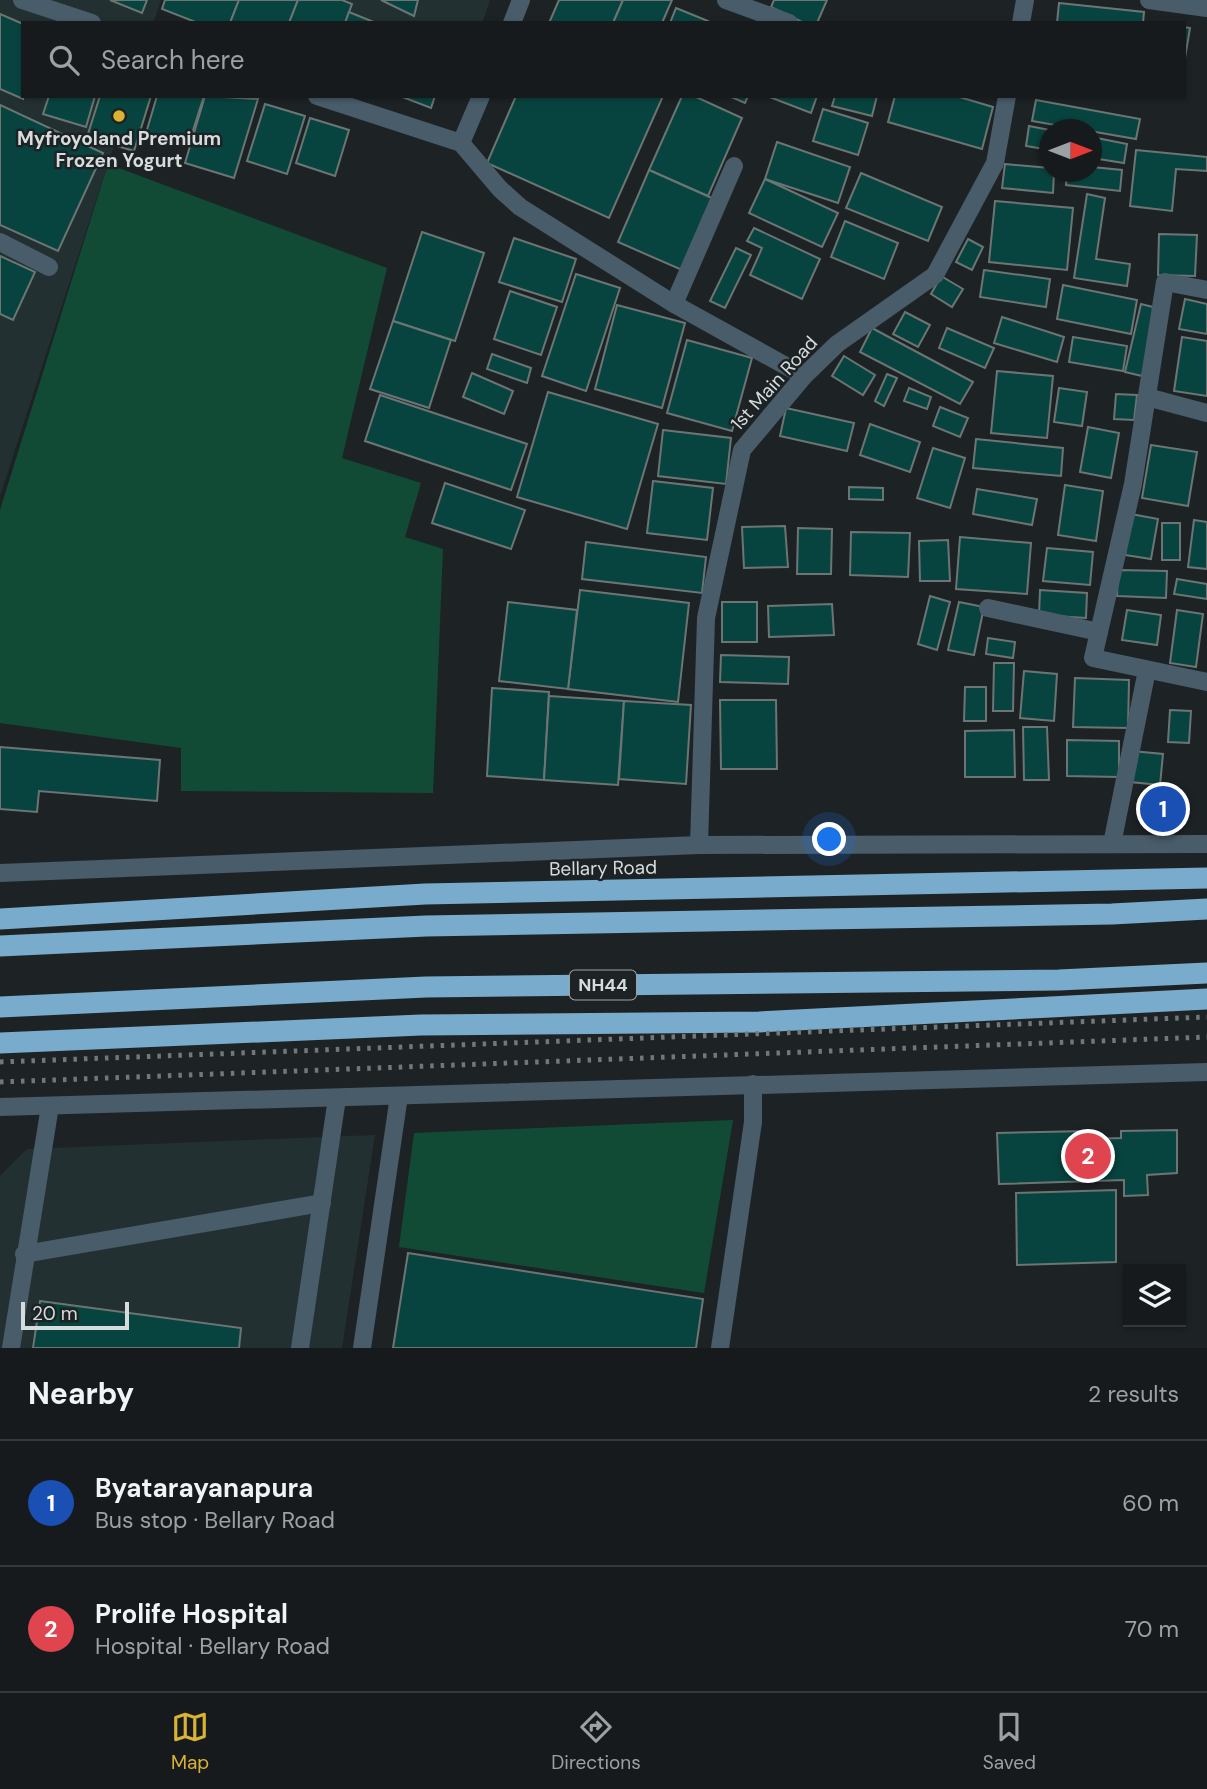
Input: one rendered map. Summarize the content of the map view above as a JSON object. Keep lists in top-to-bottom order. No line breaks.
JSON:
{"streets":{"highway":["Bellary Road","NH44"],"street":["1st Main Road"]},"places":["Myfroyoland Premium Frozen Yogurt"],"scale_bar":"20 m","north":"right","page":{"search":"Search here","pins":["1","2"],"scale":"20 m","heading":["Nearby","2 results"],"list":[{"mark":"1","name":"Byatarayanapura","note":"Bus stop · Bellary Road","value":"60 m"},{"mark":"2","name":"Prolife Hospital","note":"Hospital · Bellary Road","value":"70 m"}],"nav":["Map","Directions","Saved"]}}
